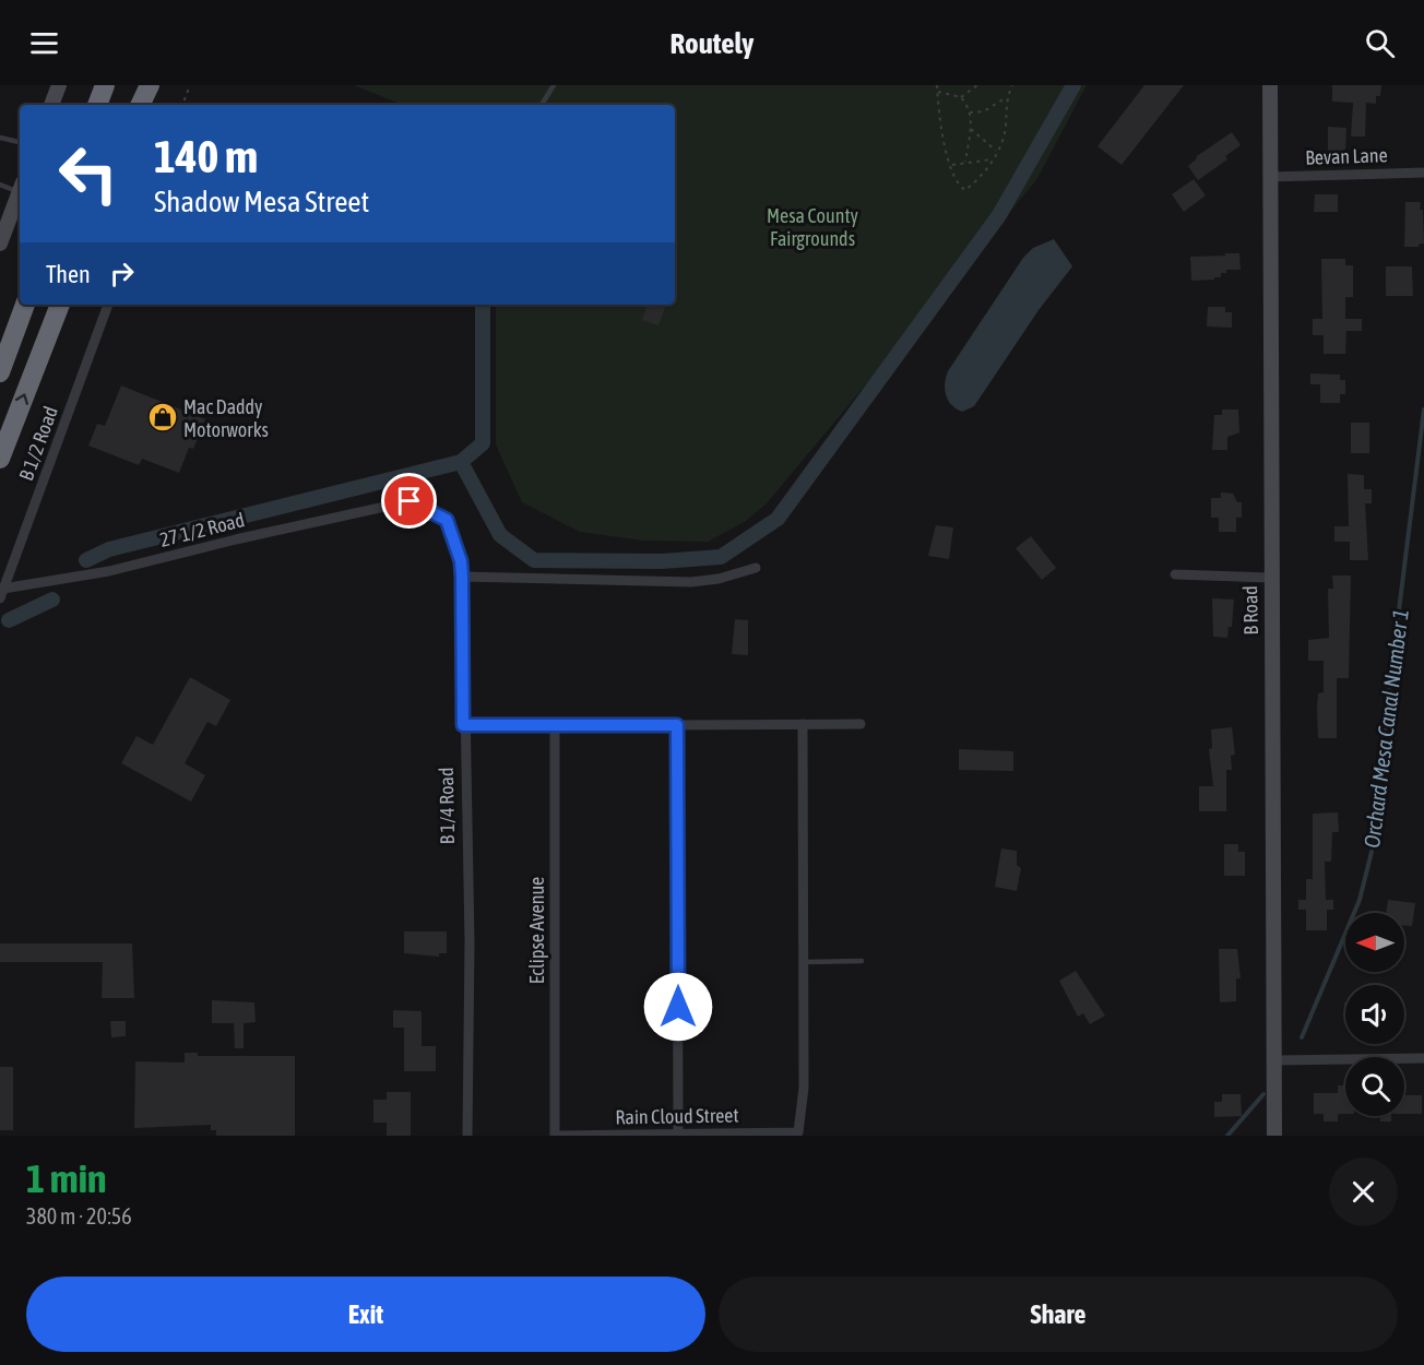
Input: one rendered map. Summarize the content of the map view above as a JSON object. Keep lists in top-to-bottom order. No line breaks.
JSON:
{"streets":{"street":["Bevan Lane","B 1/2 Road","27 1/2 Road","B Road","B 1/4 Road","Eclipse Avenue","Rain Cloud Street"]},"crossings":[["Bevan Lane","B Road"],["B 1/2 Road","27 1/2 Road"],["27 1/2 Road","B 1/4 Road"],["Eclipse Avenue","Rain Cloud Street"]],"water":["Orchard Mesa Canal Number 1"],"parks":["Mesa County Fairgrounds"],"places":{"shop":["Mac Daddy Motorworks"]},"north":"left","page":{"header":"Routely","turn":["140 m","Shadow Mesa Street"],"then":"Then","heading":["1 min","380 m · 20:56"],"buttons":["Exit","Share"]}}
